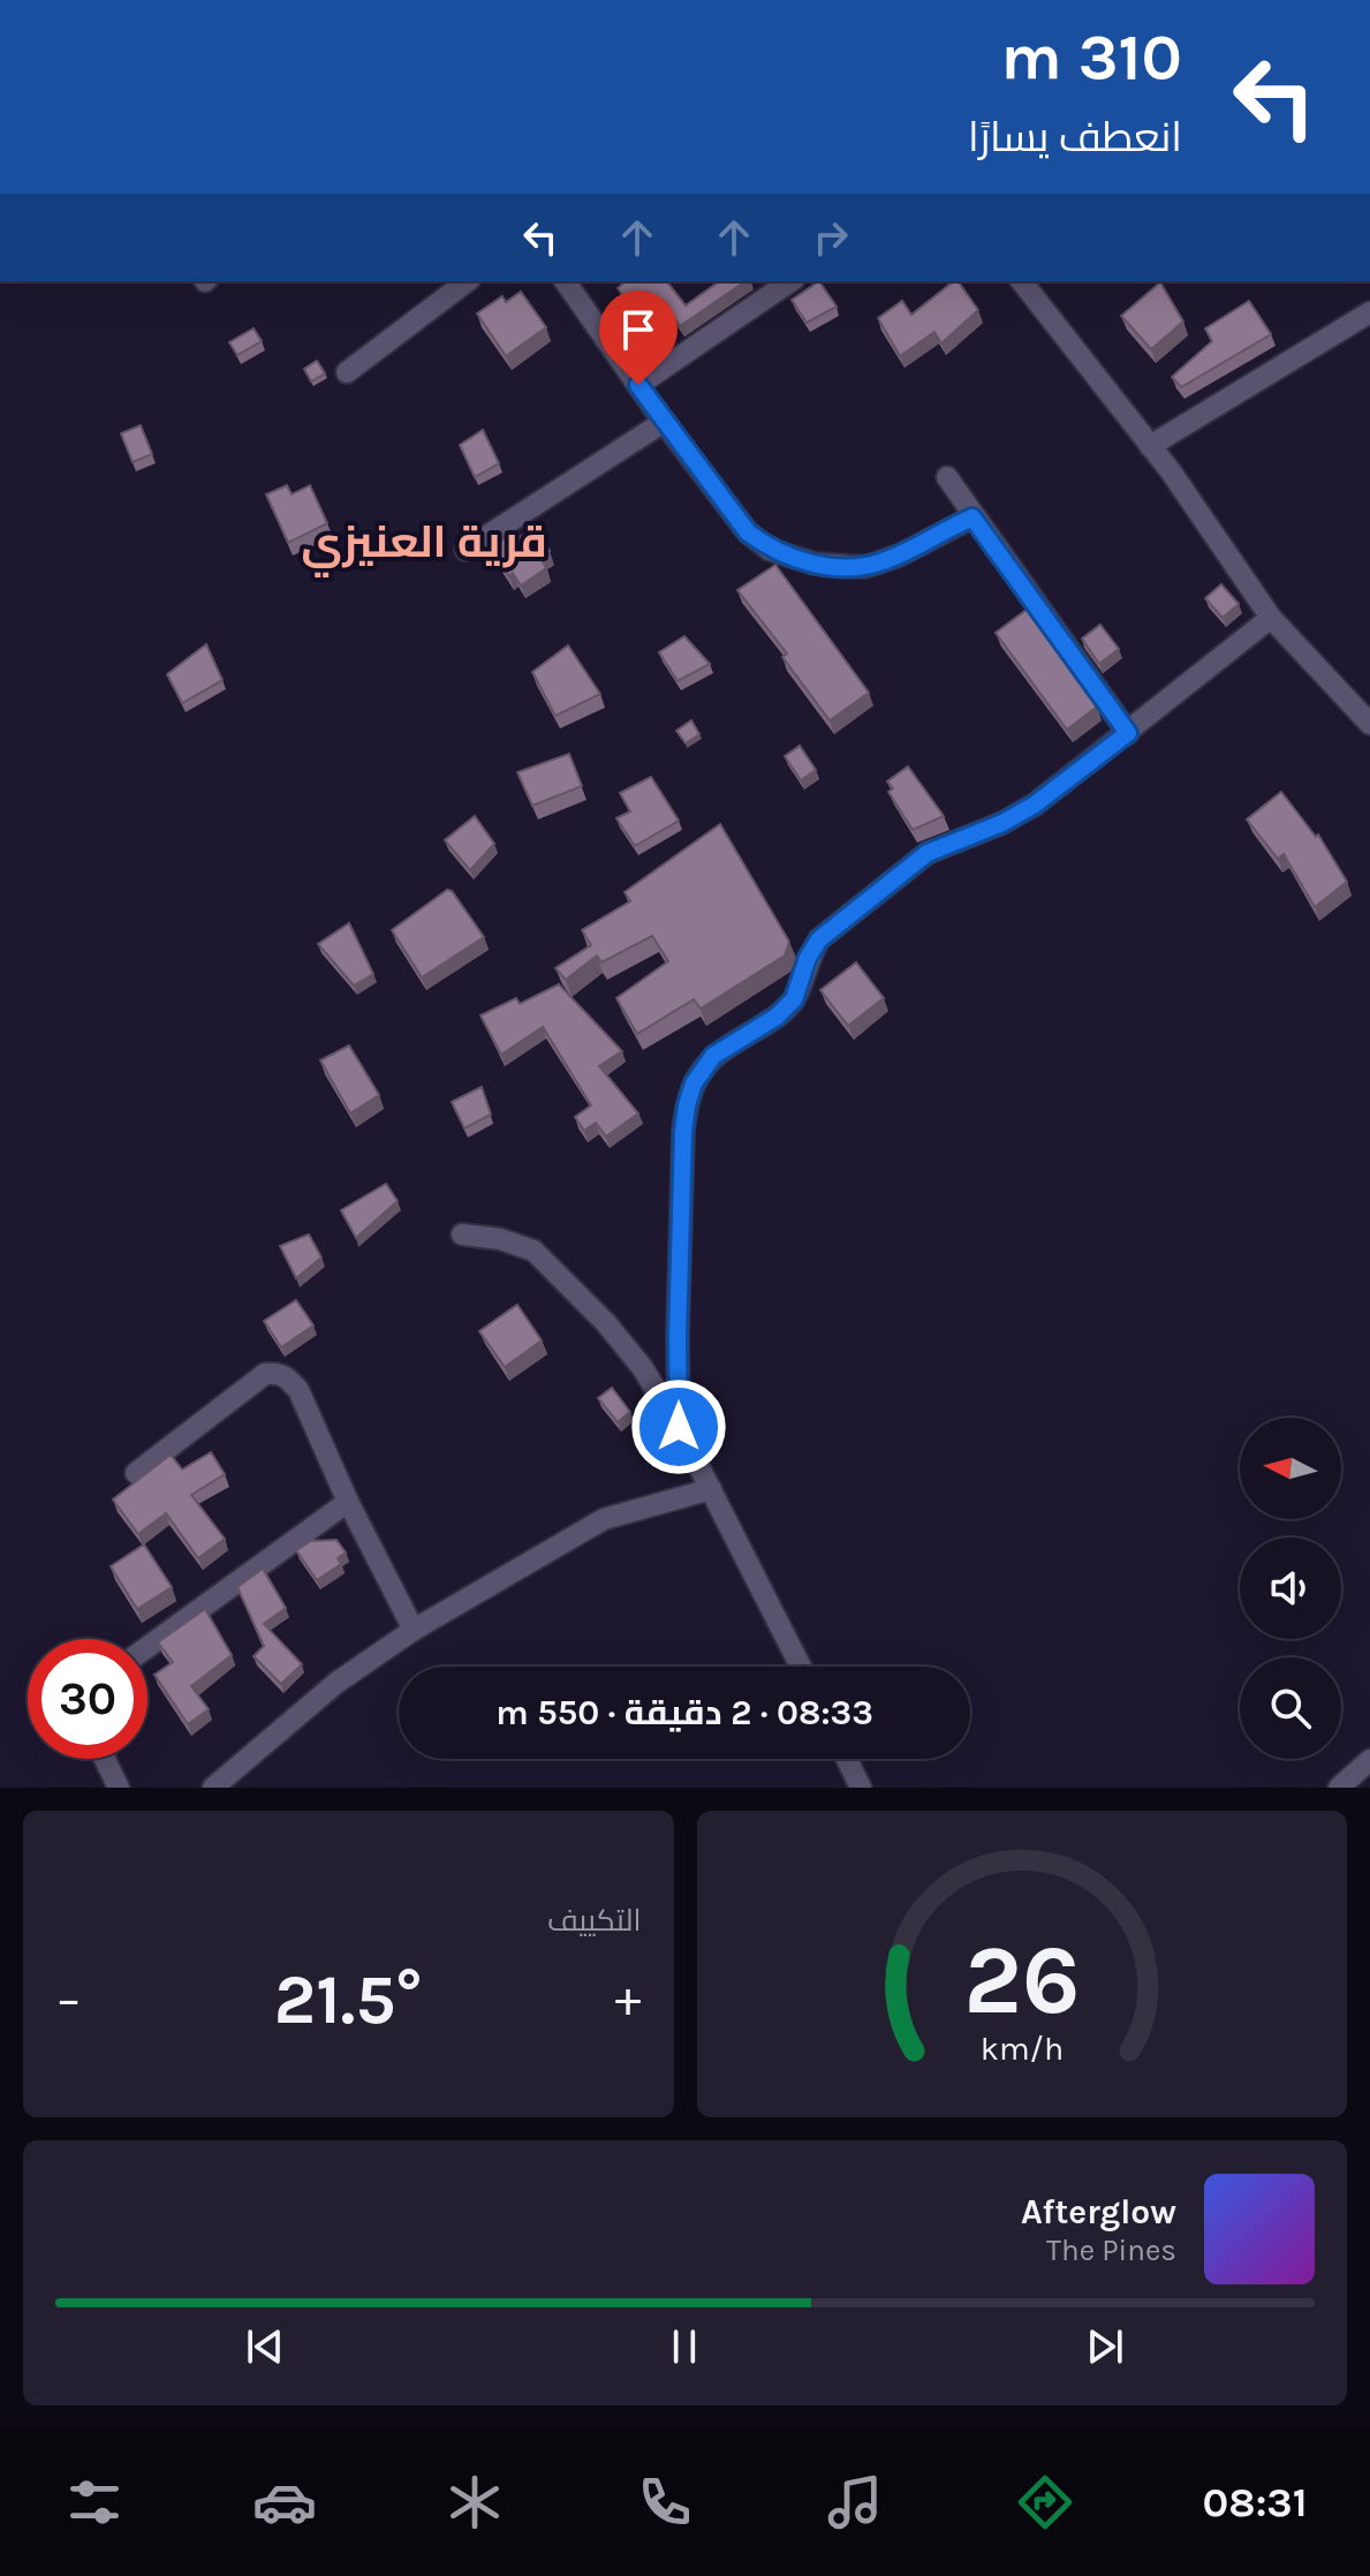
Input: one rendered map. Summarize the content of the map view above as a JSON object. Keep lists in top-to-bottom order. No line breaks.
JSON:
{"districts":["قرية العنيزي"],"north":"left","page":{"turn":["310 m","انعطف يسارًا"],"limit":"30","trip":"08:33 · 2 دقيقة · 550 m","tile":"التكييف","heat":["−","21.5°","+"],"song":["Afterglow","The Pines"],"tabs":"08:31","gauge":["26","km/h"]}}
